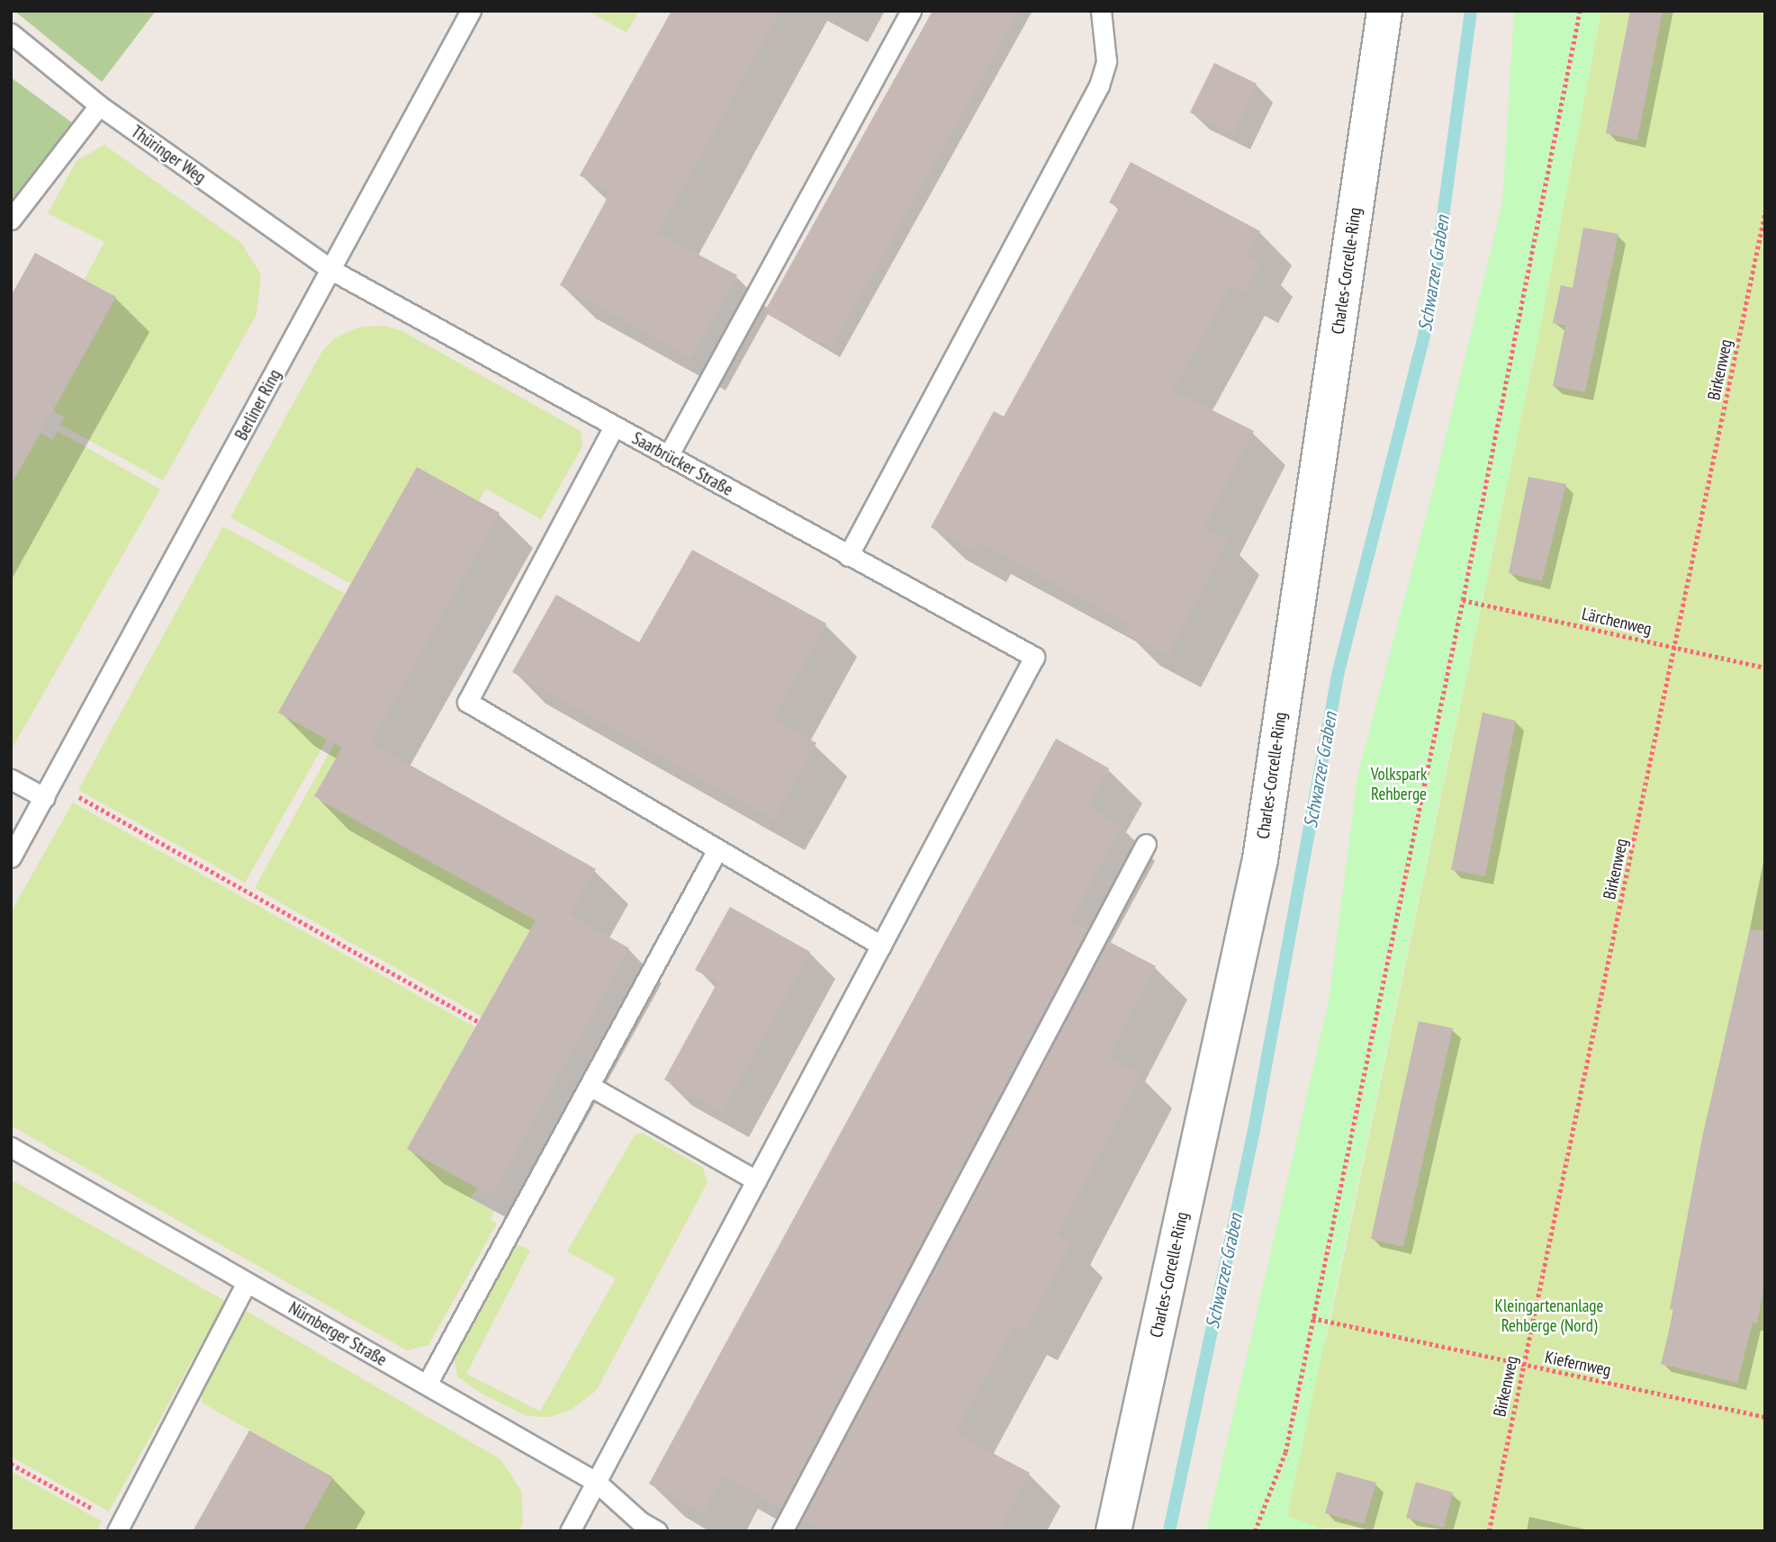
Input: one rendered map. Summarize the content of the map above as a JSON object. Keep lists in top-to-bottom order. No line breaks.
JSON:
{"streets":{"street":["Charles-Corcelle-Ring"],"lane":["Thüringer Weg","Berliner Ring","Saarbrücker Straße","Nürnberger Straße"],"path":["Birkenweg","Lärchenweg","Kiefernweg"]},"crossings":[["Thüringer Weg","Berliner Ring"],["Thüringer Weg","Saarbrücker Straße"],["Birkenweg","Lärchenweg"],["Birkenweg","Kiefernweg"],["Berliner Ring","Saarbrücker Straße"]],"water":["Schwarzer Graben"],"parks":["Volkspark Rehberge","Kleingartenanlage Rehberge (Nord)"]}
